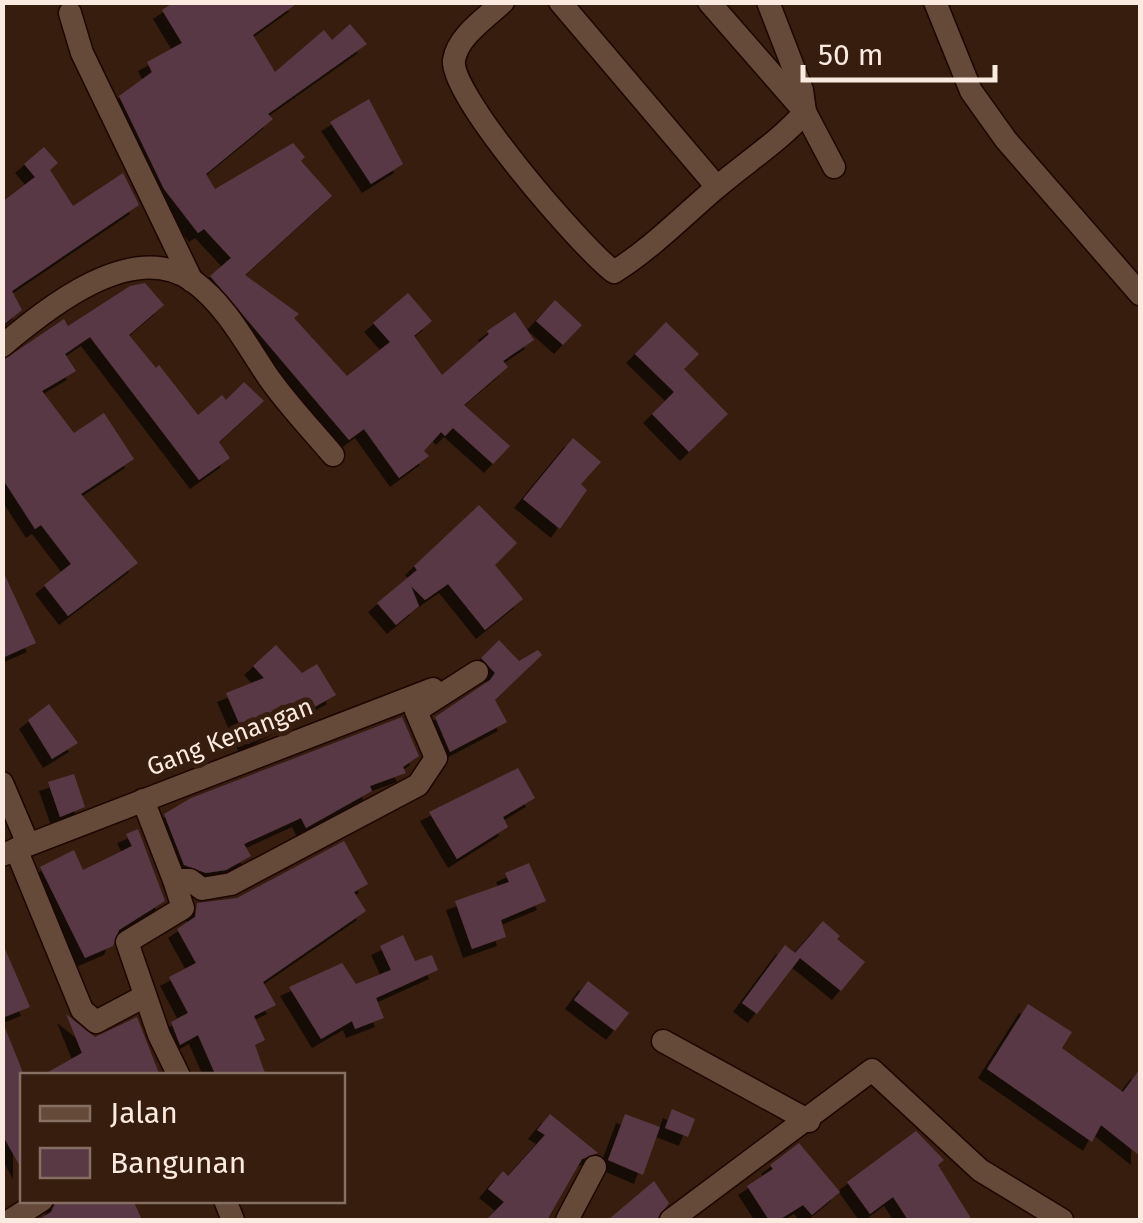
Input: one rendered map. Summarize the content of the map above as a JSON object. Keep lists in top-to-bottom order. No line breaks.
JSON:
{"streets":{"street":["Gang Kenangan"]},"legend":["Jalan","Bangunan"],"scale_bar":"50 m"}
